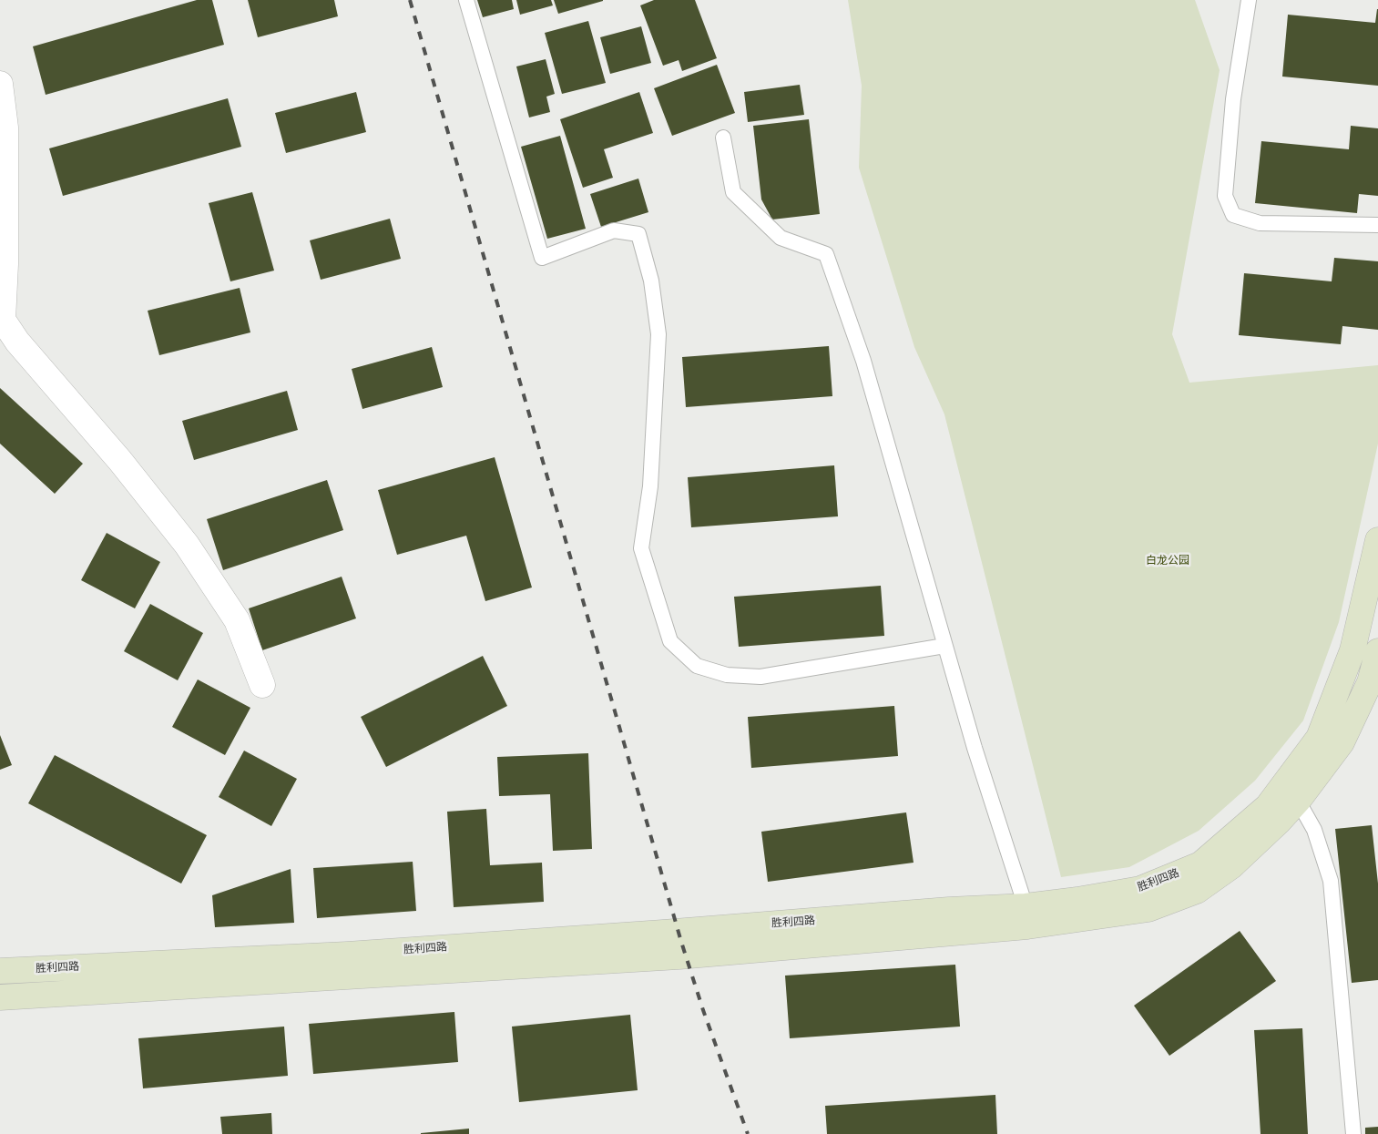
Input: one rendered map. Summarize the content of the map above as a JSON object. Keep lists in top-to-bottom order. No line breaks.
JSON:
{"streets":{"main road":["胜利四路"]},"parks":["白龙公园"]}
